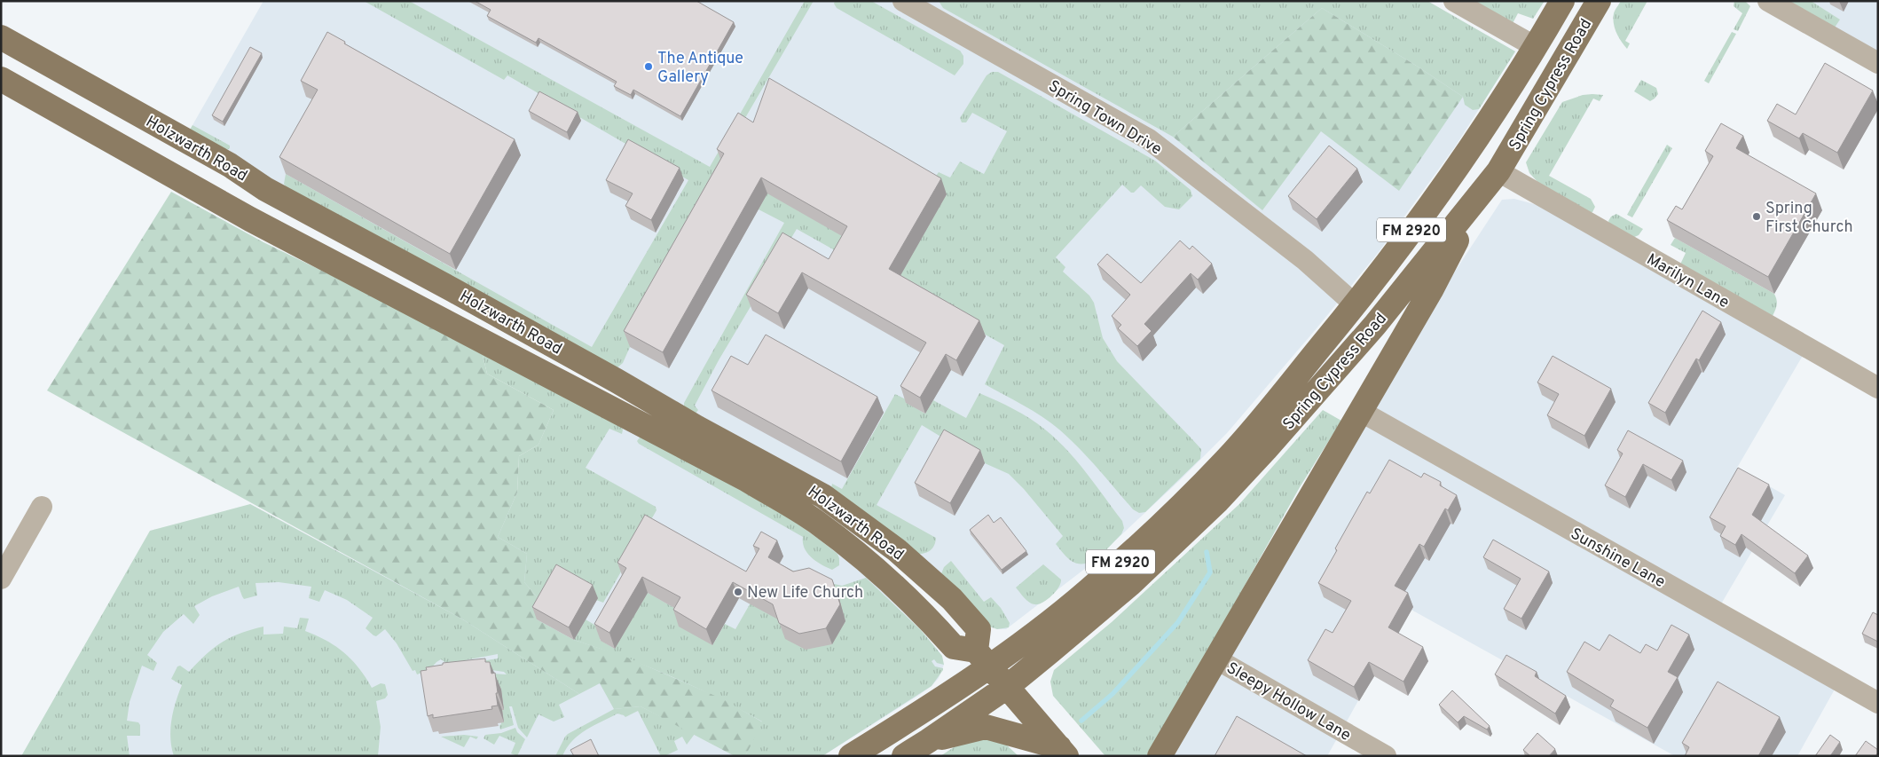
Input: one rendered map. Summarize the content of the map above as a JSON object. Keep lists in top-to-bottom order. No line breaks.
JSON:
{"streets":{"main road":["Spring Cypress Road","Holzwarth Road","FM 2920"],"street":["Spring Town Drive","Marilyn Lane","Sunshine Lane","Sleepy Hollow Lane"]},"crossings":[["Spring Cypress Road","Spring Town Drive"],["Spring Cypress Road","Holzwarth Road"],["Spring Cypress Road","FM 2920"],["Spring Cypress Road","Marilyn Lane"],["Holzwarth Road","FM 2920"]],"places":["The Antique Gallery","Spring First Church","New Life Church"]}
